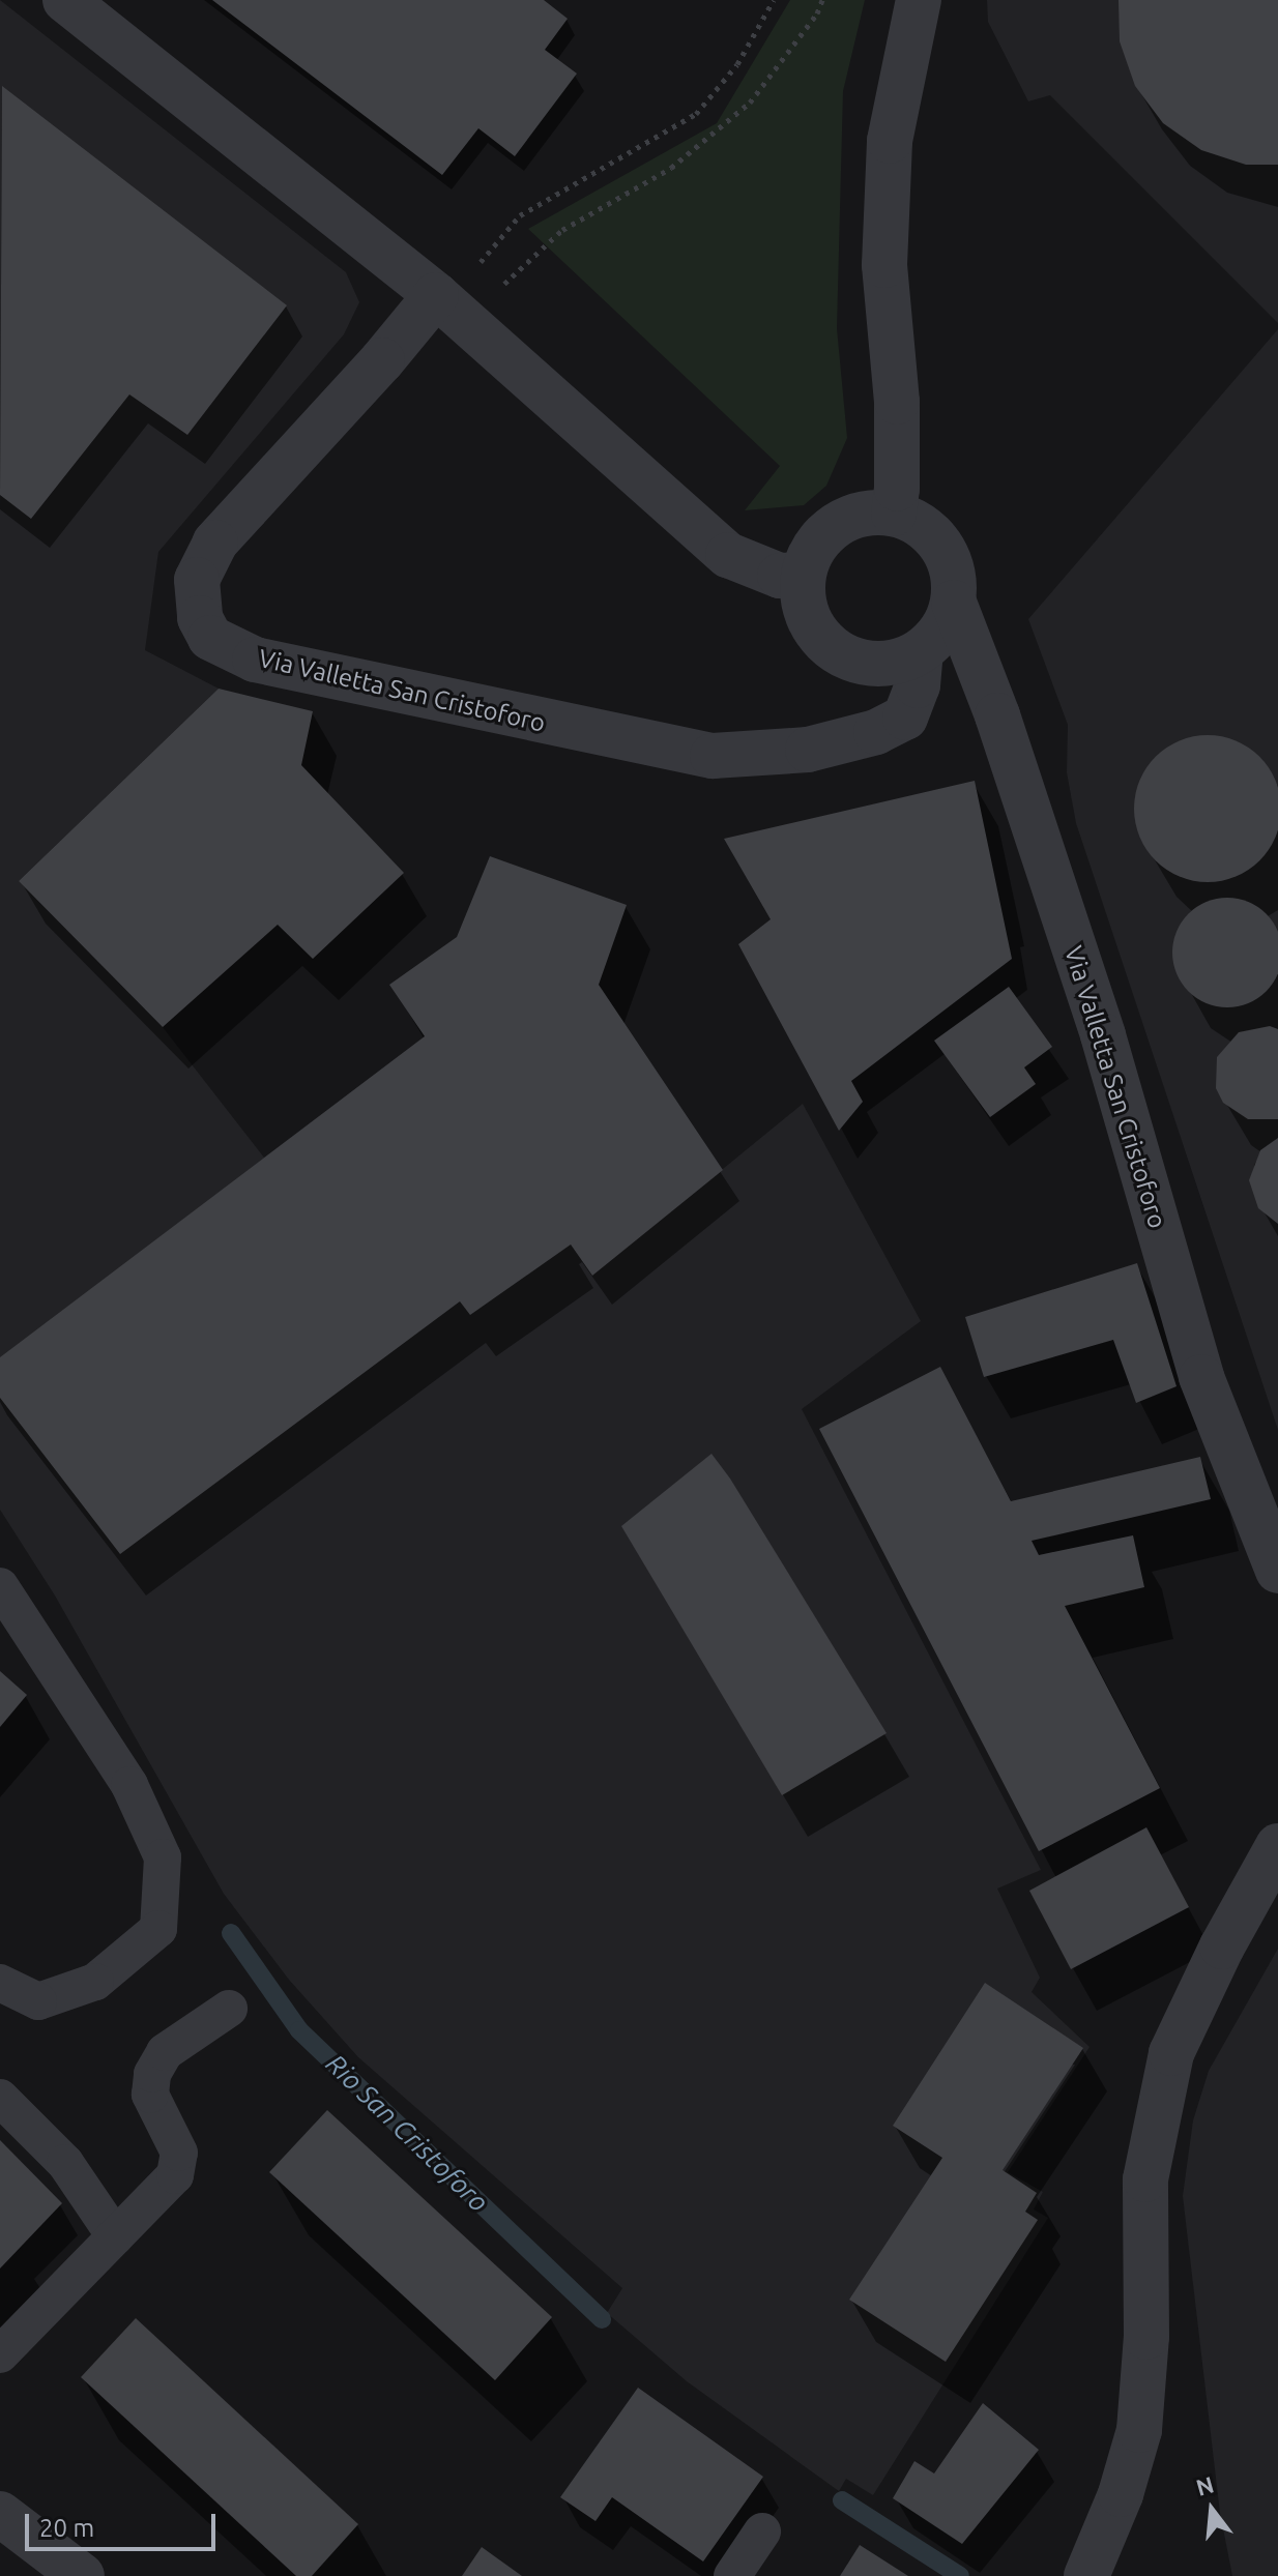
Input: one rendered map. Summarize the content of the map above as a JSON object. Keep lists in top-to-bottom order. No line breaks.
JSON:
{"streets":{"street":["Via Valletta San Cristoforo"]},"water":["Rio San Cristoforo"],"scale_bar":"20 m","north":"top"}
